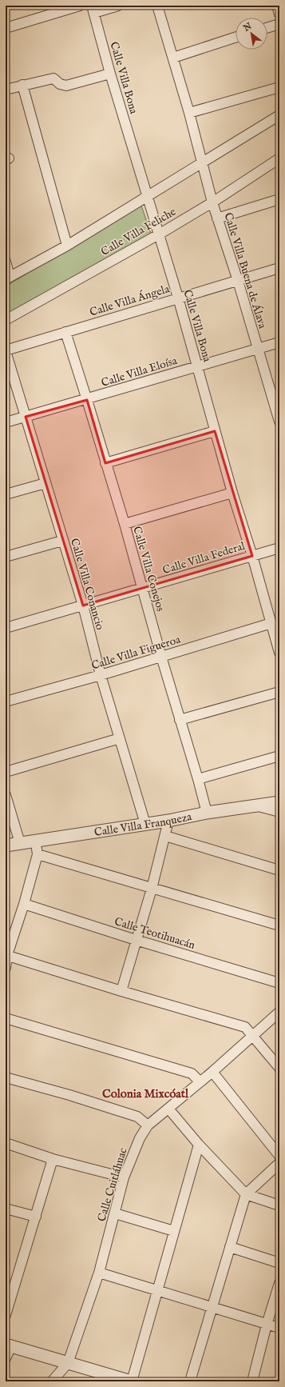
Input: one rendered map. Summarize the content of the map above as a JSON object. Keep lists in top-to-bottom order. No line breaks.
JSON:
{"streets":{"street":["Calle Villa Bona","Calle Villa Feliche","Calle Villa Buena de Álava","Calle Villa Ángela","Calle Villa Eloísa","Calle Villa Federal","Calle Villa Conejos","Calle Villa Conancio","Calle Villa Figueroa","Calle Villa Franqueza","Calle Teotihuacán","Calle Cuitláhuac"]},"crossings":[["Calle Villa Bona","Calle Villa Feliche"],["Calle Villa Bona","Calle Villa Ángela"],["Calle Villa Bona","Calle Villa Eloísa"],["Calle Villa Bona","Calle Villa Federal"],["Calle Villa Bona","Calle Villa Figueroa"],["Calle Villa Feliche","Calle Villa Buena de Álava"],["Calle Villa Buena de Álava","Calle Villa Ángela"],["Calle Villa Buena de Álava","Calle Villa Eloísa"],["Calle Villa Ángela","Calle Villa Conejos"],["Calle Villa Ángela","Calle Villa Conancio"],["Calle Villa Eloísa","Calle Villa Conejos"],["Calle Villa Eloísa","Calle Villa Conancio"],["Calle Villa Federal","Calle Villa Conejos"],["Calle Villa Federal","Calle Villa Conancio"],["Calle Villa Conejos","Calle Villa Figueroa"],["Calle Villa Conejos","Calle Villa Franqueza"],["Calle Villa Conancio","Calle Villa Figueroa"],["Calle Villa Conancio","Calle Villa Franqueza"]],"districts":["Colonia Mixcóatl"],"north":"top left"}
